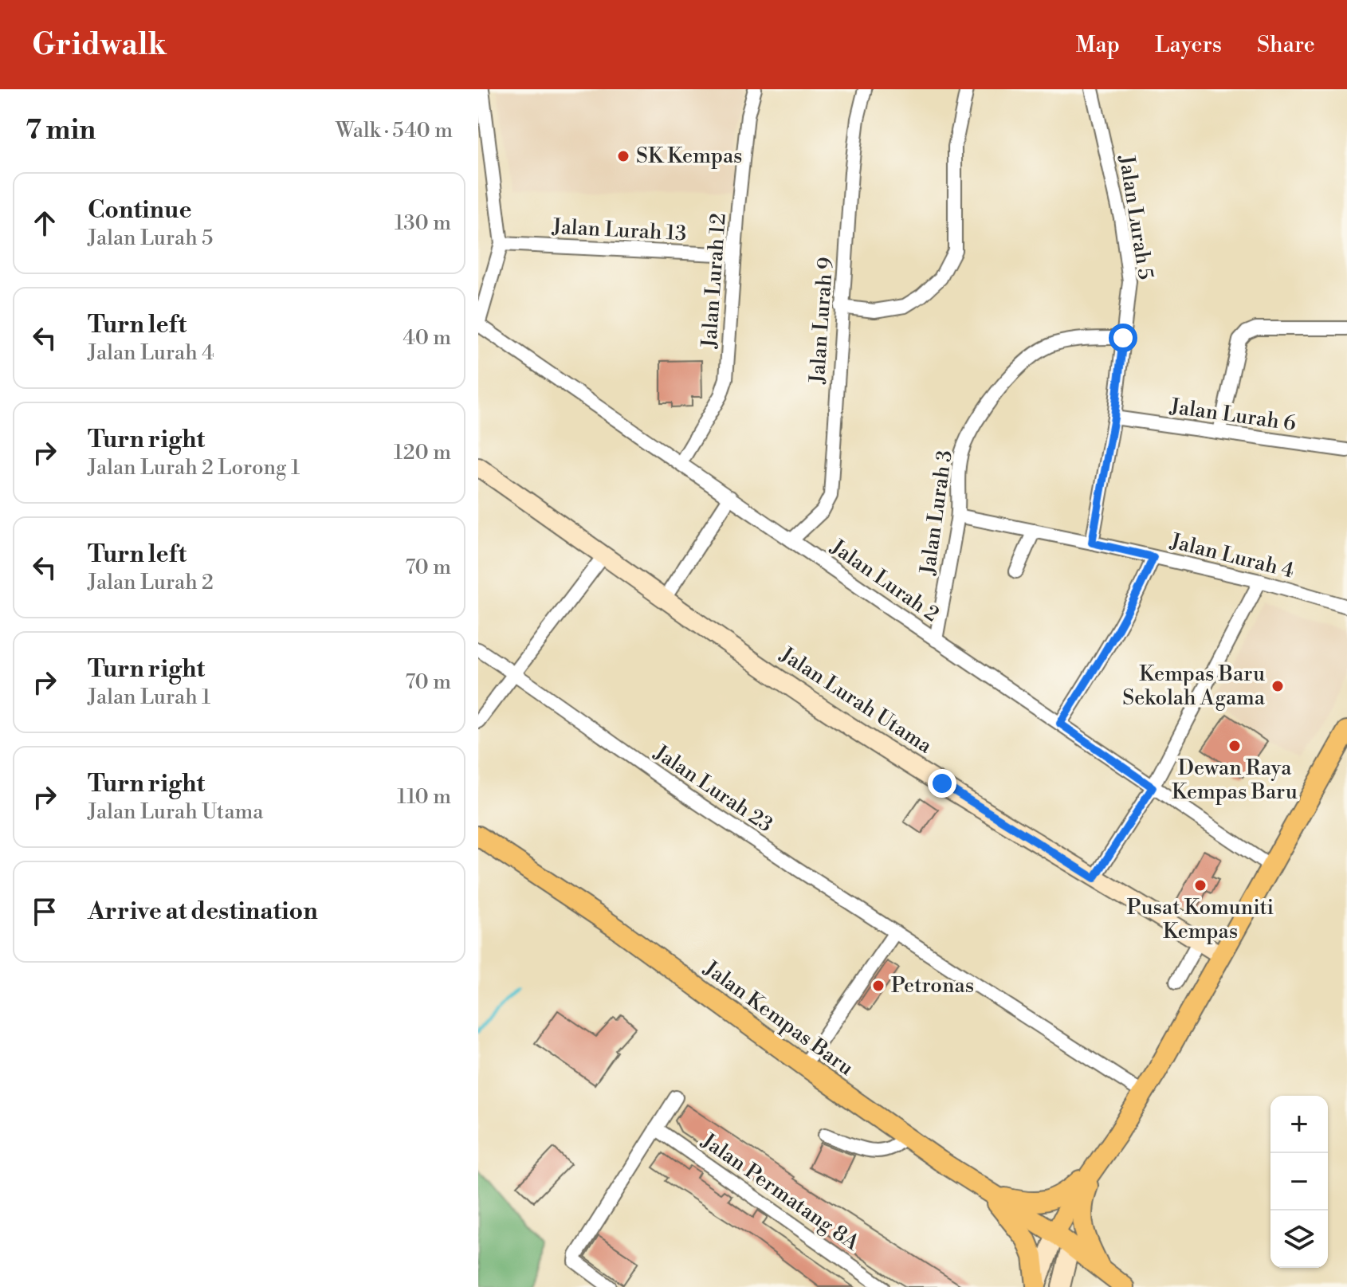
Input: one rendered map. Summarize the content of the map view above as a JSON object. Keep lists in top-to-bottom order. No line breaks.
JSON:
{"streets":{"main road":["Jalan Kempas Baru"],"street":["Jalan Lurah 5","Jalan Lurah 13","Jalan Lurah 12","Jalan Lurah 9","Jalan Lurah 6","Jalan Lurah 3","Jalan Lurah 4","Jalan Lurah 2","Jalan Lurah Utama","Jalan Lurah 23","Jalan Permatang 8A"]},"crossings":[["Jalan Lurah 5","Jalan Lurah 6"],["Jalan Lurah 5","Jalan Lurah 3"],["Jalan Lurah 5","Jalan Lurah 4"],["Jalan Lurah 13","Jalan Lurah 12"],["Jalan Lurah 12","Jalan Lurah 2"],["Jalan Lurah 9","Jalan Lurah 2"],["Jalan Lurah 3","Jalan Lurah 4"],["Jalan Lurah 3","Jalan Lurah 2"]],"places":["SK Kempas","Kempas Baru Sekolah Agama","Dewan Raya Kempas Baru","Pusat Komuniti Kempas","Petronas"],"page":{"header":"Gridwalk","nav":["Map","Layers","Share"],"heading":["7 min","Walk · 540 m"],"list":[["Continue","Jalan Lurah 5","130 m"],["Turn left","Jalan Lurah 4","40 m"],["Turn right","Jalan Lurah 2 Lorong 1","120 m"],["Turn left","Jalan Lurah 2","70 m"],["Turn right","Jalan Lurah 1","70 m"],["Turn right","Jalan Lurah Utama","110 m"],"Arrive at destination"],"map_buttons":["+","−"]}}
